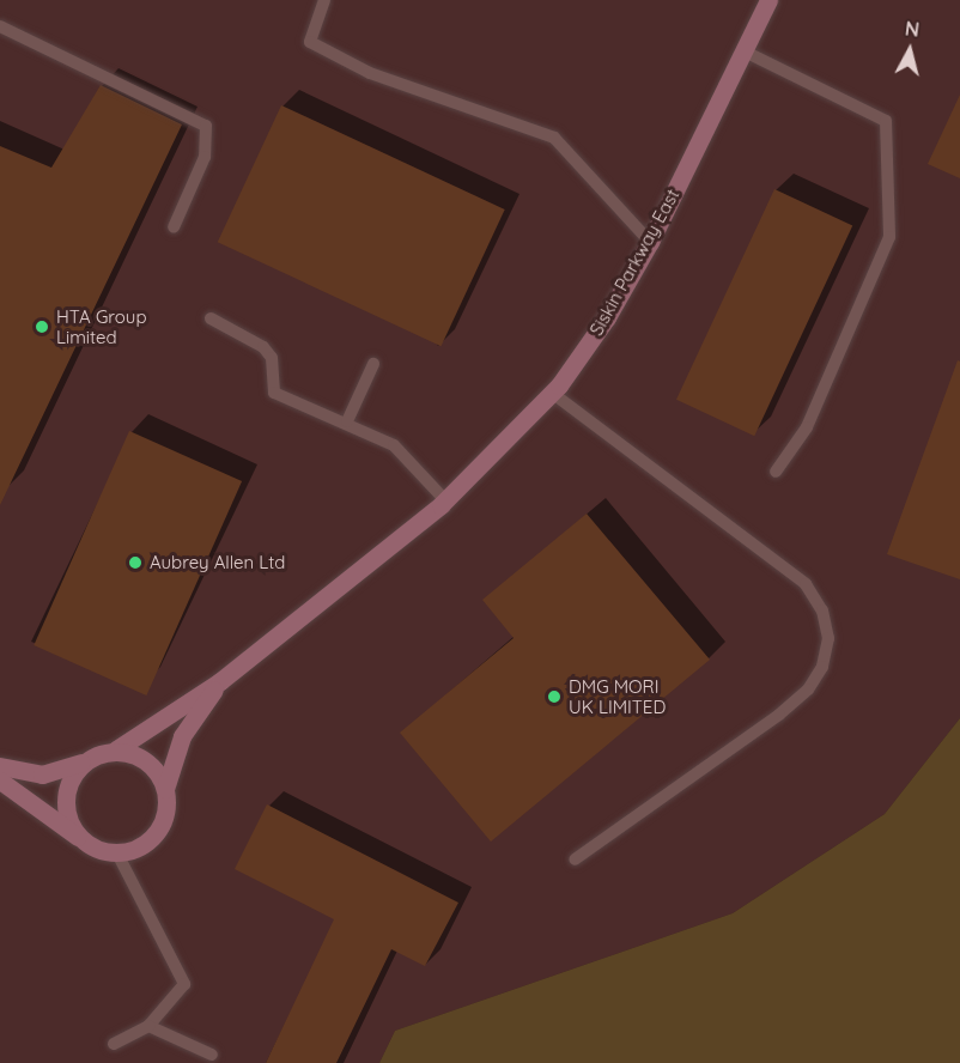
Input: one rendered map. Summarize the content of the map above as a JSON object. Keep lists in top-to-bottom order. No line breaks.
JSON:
{"streets":{"street":["Siskin Parkway East"]},"places":["HTA Group Limited","Aubrey Allen Ltd","DMG MORI UK LIMITED"],"north":"top"}
